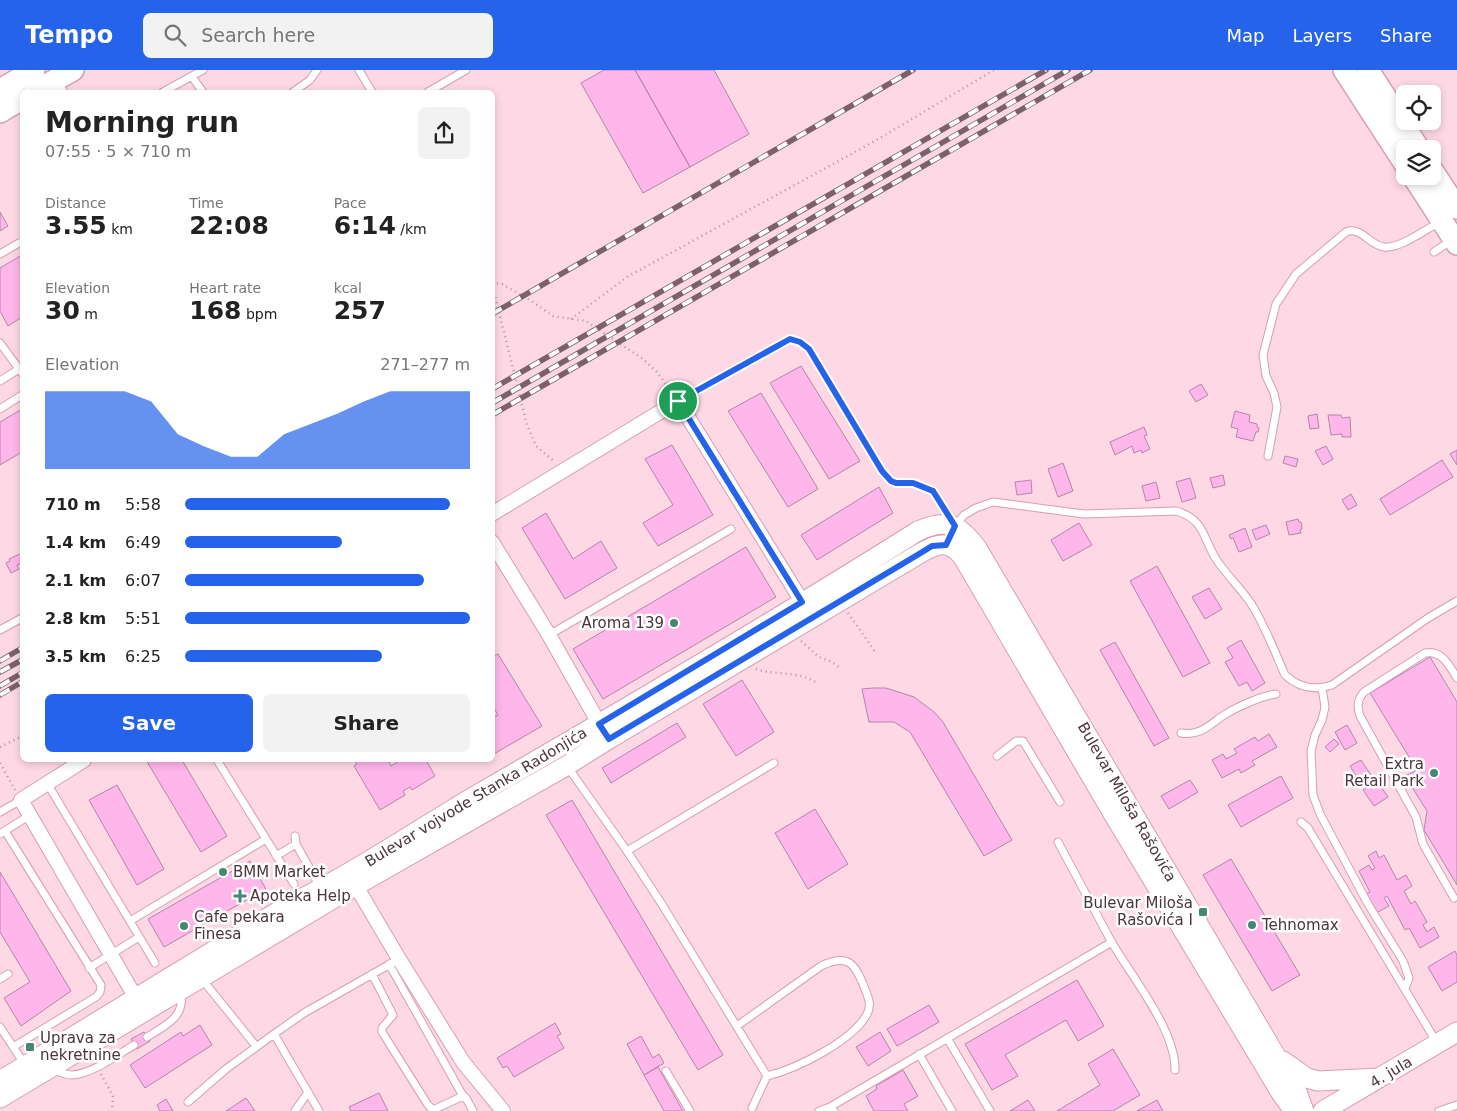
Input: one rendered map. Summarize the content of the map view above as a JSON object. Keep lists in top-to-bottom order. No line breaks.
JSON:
{"streets":{"street":["Bulevar vojvode Stanka Radonjića","Bulevar Miloša Rašovića","4. jula"]},"crossings":[["Bulevar vojvode Stanka Radonjića","Bulevar Miloša Rašovića"]],"places":{"other":["Aroma 139","Extra Retail Park","BMM Market","Tehnomax","Cafe pekara Finesa"],"health":["Apoteka Help"],"transit":["Bulevar Miloša Rašovića I","Uprava za nekretnine"]},"page":{"header":"Tempo","search":"Search here","nav":["Map","Layers","Share"],"heading":["Morning run","07:55 · 5 × 710 m"],"stats":[["Distance","3.55 km"],["Time","22:08"],["Pace","6:14 /km"],["Elevation","30 m"],["Heart rate","168 bpm"],["kcal","257"]],"chart":["Elevation","271–277 m"],"list":[{"name":"710 m","note":"5:58"},{"name":"1.4 km","note":"6:49"},{"name":"2.1 km","note":"6:07"},{"name":"2.8 km","note":"5:51"},{"name":"3.5 km","note":"6:25"}],"buttons":["Save","Share"]}}
